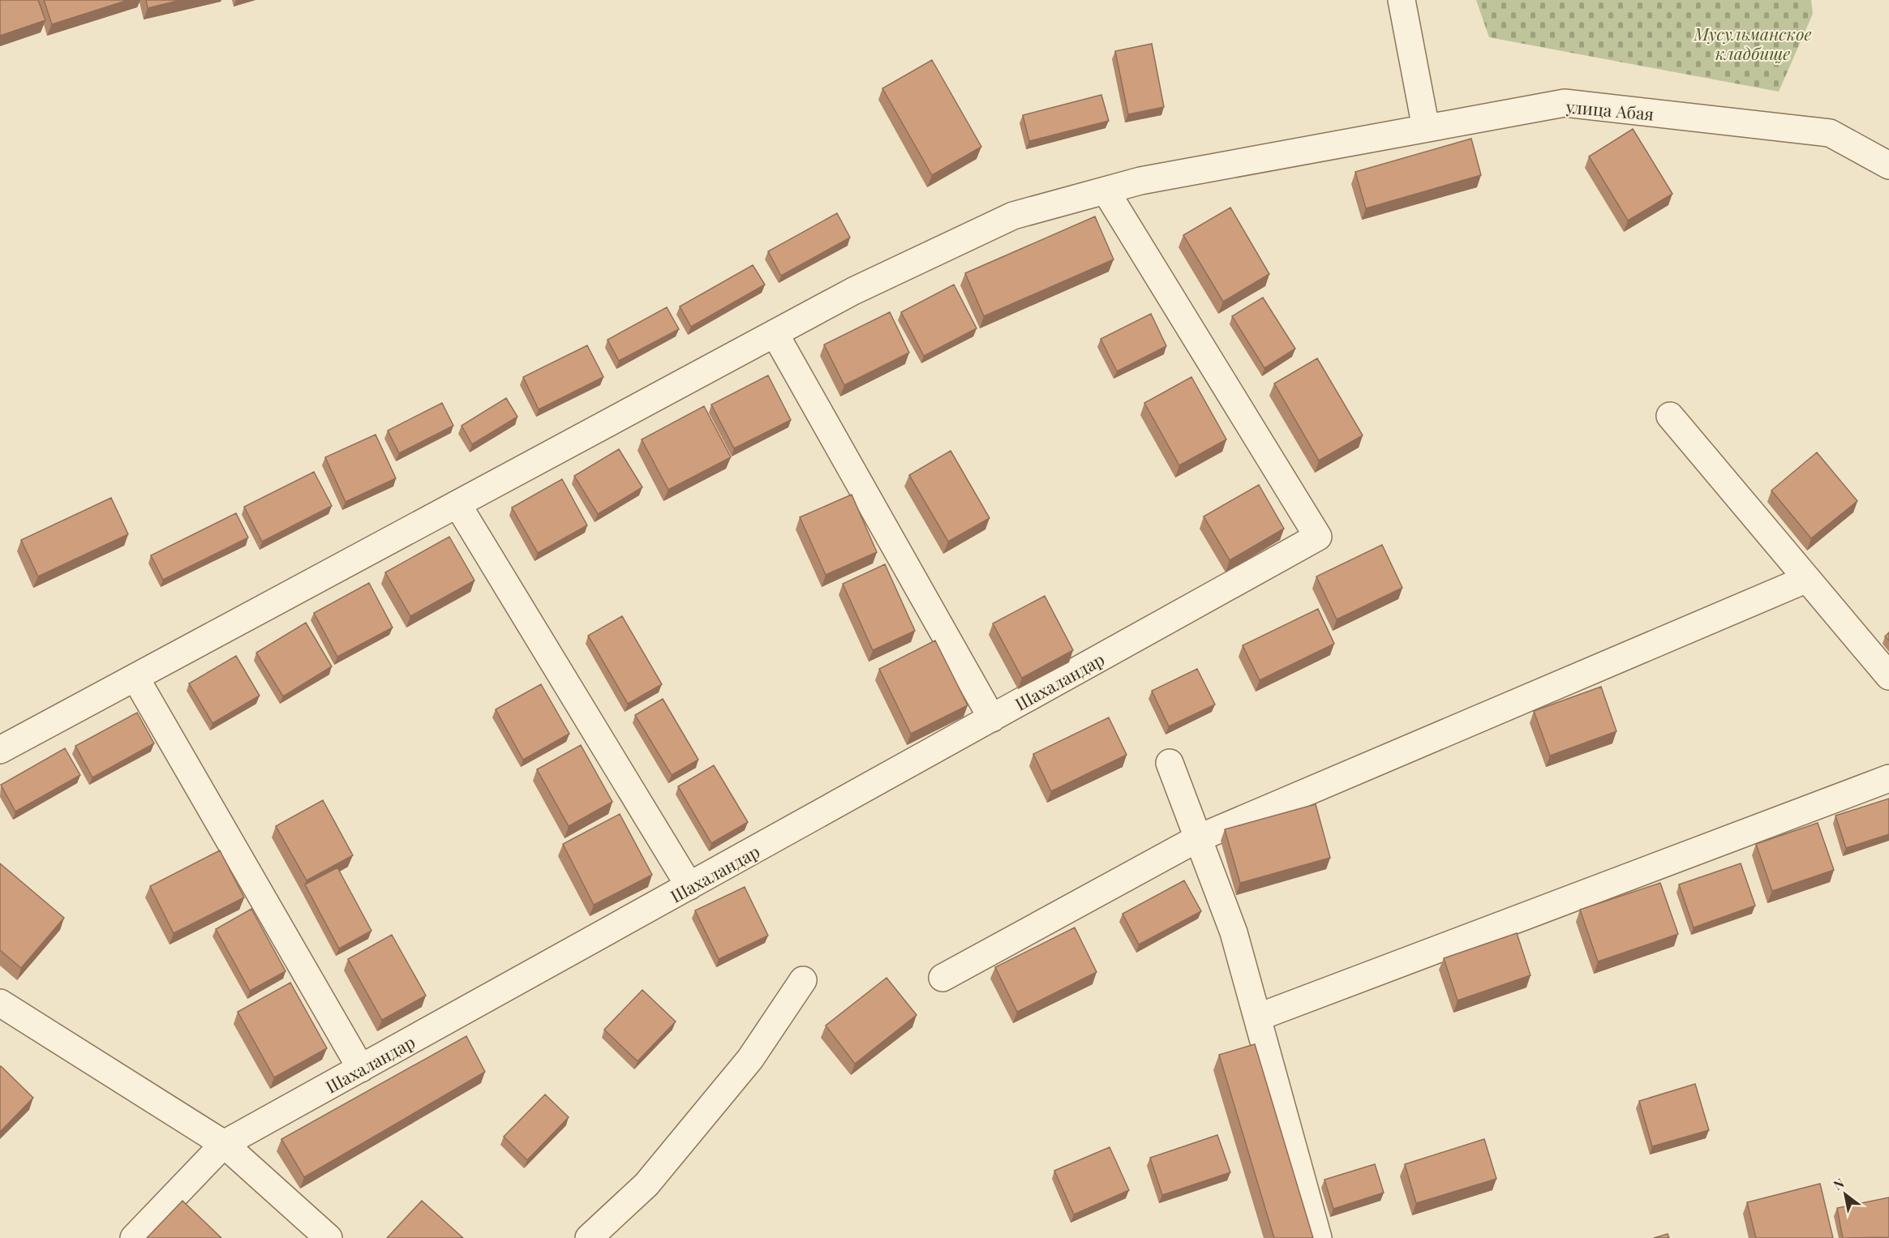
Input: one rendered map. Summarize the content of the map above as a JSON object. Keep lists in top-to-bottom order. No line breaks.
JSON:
{"streets":{"street":["улица Абая","Шахаландар"]},"crossings":[["улица Абая","Шахаландар"]],"parks":["Мусульманское кладбище"],"north":"top left"}
